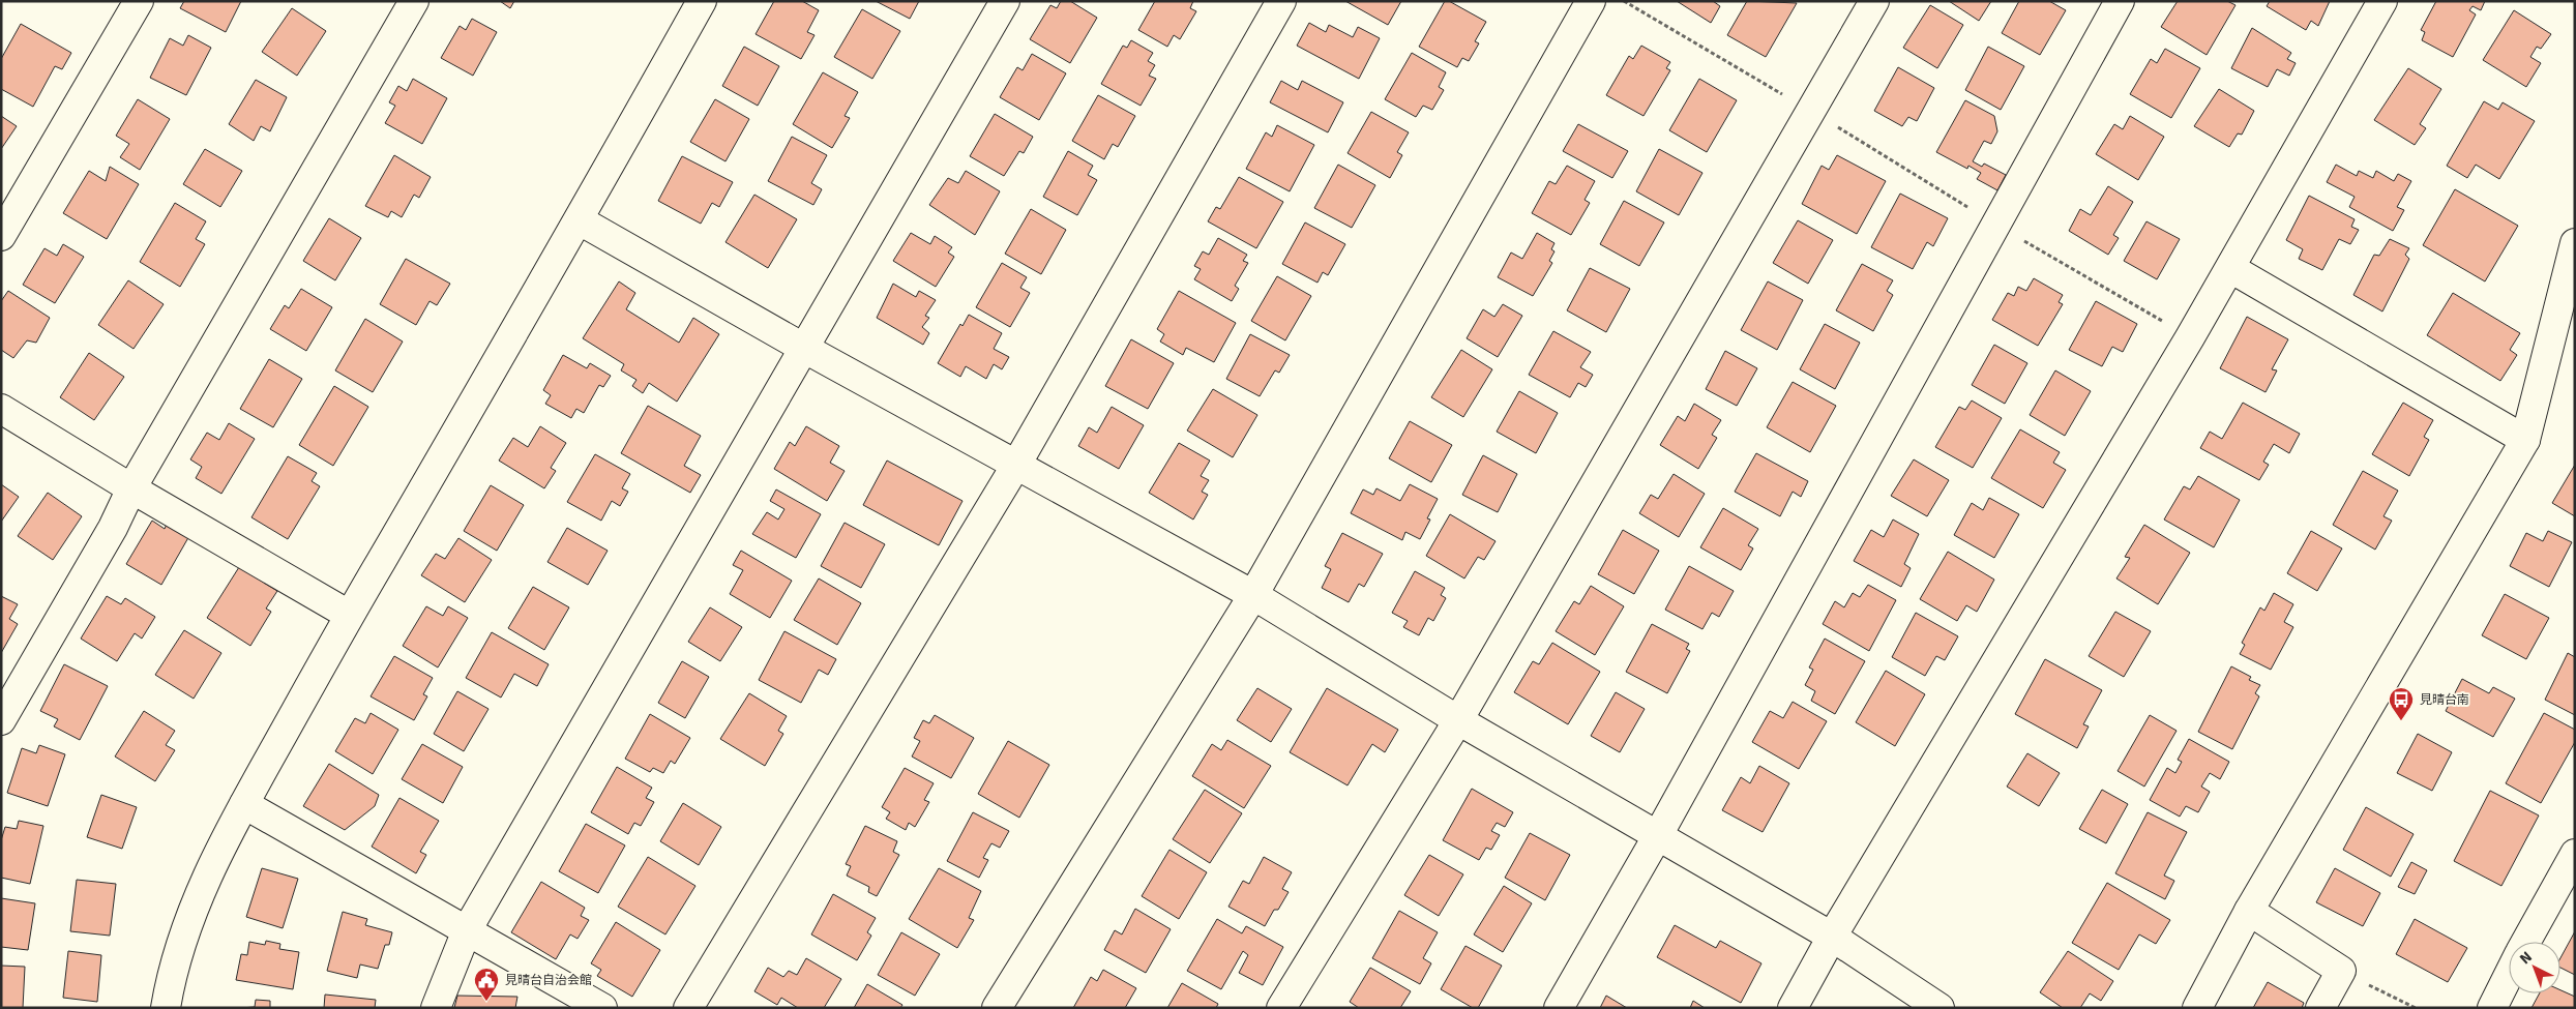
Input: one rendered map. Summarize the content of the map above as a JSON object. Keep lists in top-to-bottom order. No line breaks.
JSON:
{"places":{"bus stop":["見晴台南"],"public building":["見晴台自治会館"]},"north":"top left"}
